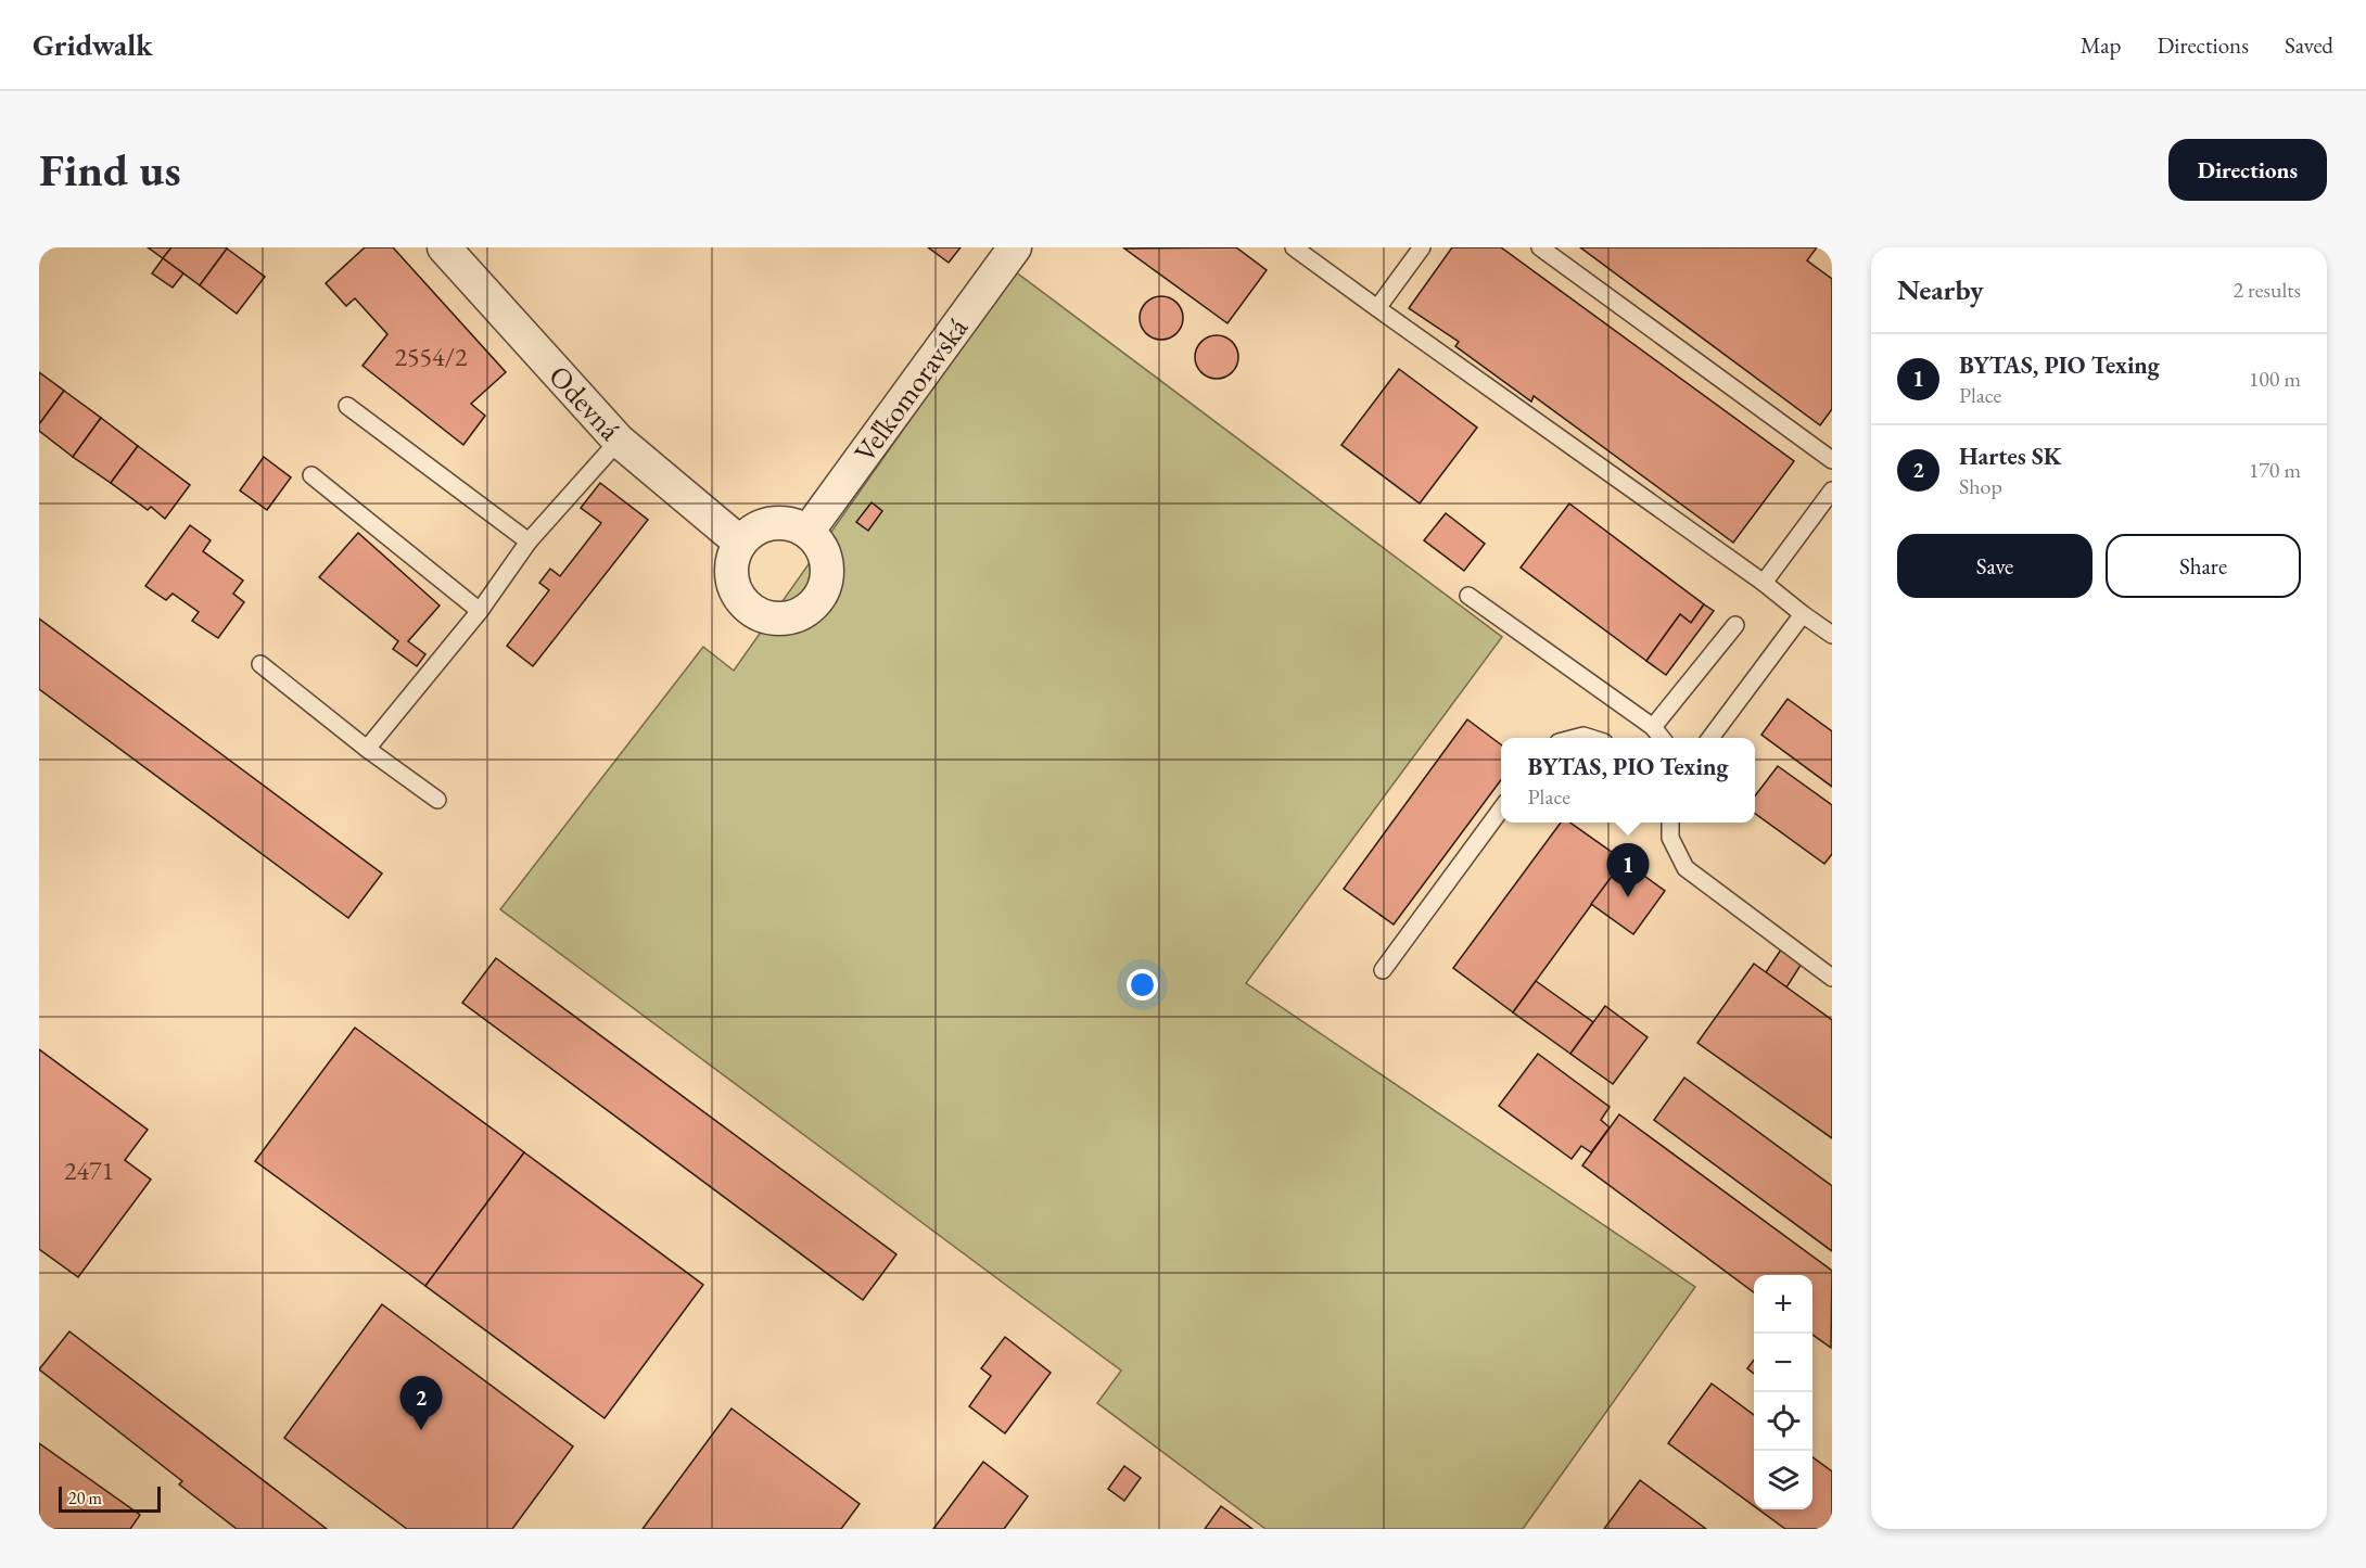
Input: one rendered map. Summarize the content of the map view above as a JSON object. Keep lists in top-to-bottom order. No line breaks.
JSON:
{"streets":{"street":["Veľkomoravská","Odevná"]},"crossings":[["Veľkomoravská","Odevná"]],"house_numbers":["2554/2","2471"],"scale_bar":"20 m","page":{"header":"Gridwalk","nav":["Map","Directions","Saved"],"buttons":["Directions",["Save","Share"]],"title":"Find us","heading":["Nearby","2 results"],"list":[{"mark":"1","name":"BYTAS, PIO Texing","note":"Place","value":"100 m"},{"mark":"2","name":"Hartes SK","note":"Shop","value":"170 m"}],"popup":["BYTAS, PIO Texing","Place"],"pins":["1","2"],"map_buttons":["+","−"],"scale":"20 m"}}
